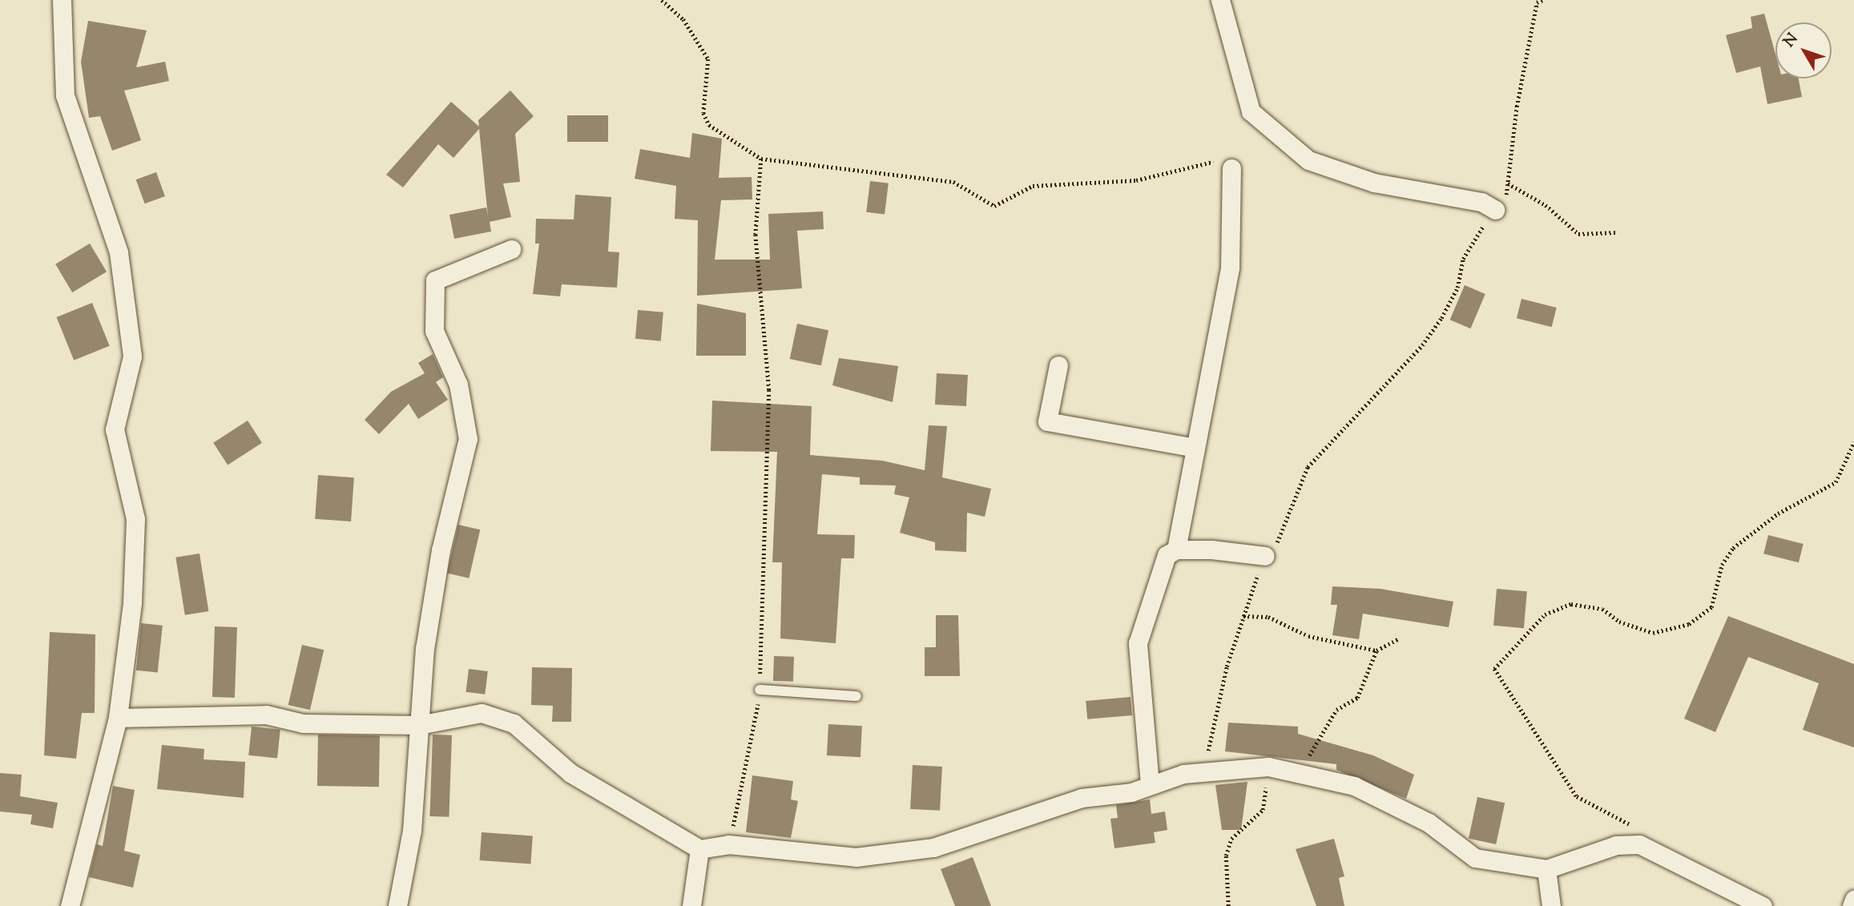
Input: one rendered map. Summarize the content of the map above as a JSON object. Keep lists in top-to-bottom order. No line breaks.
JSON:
{"north":"top left"}
